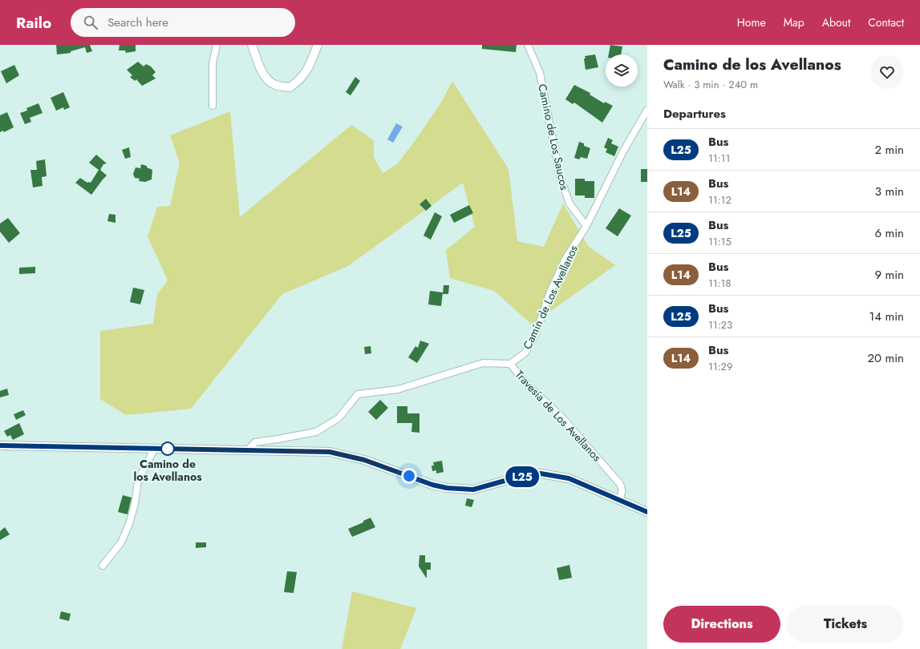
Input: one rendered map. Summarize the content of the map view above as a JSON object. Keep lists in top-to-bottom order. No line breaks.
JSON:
{"streets":{"street":["Camino de Los Saucos","Camín de Los Avellanos","Travesía de Los Avellanos"]},"crossings":[["Camino de Los Saucos","Camín de Los Avellanos"],["Camín de Los Avellanos","Travesía de Los Avellanos"]],"places":["Camino de los Avellanos"],"lines":["bus line L25"],"page":{"header":"Railo","search":"Search here","nav":["Home","Map","About","Contact"],"on_map":"L25","heading":[["Camino de los Avellanos","Walk · 3 min · 240 m"],"Departures"],"list":[{"mark":"L25","name":"Bus","note":"11:11","value":"2 min"},{"mark":"L14","name":"Bus","note":"11:12","value":"3 min"},{"mark":"L25","name":"Bus","note":"11:15","value":"6 min"},{"mark":"L14","name":"Bus","note":"11:18","value":"9 min"},{"mark":"L25","name":"Bus","note":"11:23","value":"14 min"},{"mark":"L14","name":"Bus","note":"11:29","value":"20 min"}],"buttons":["Directions","Tickets"]}}
